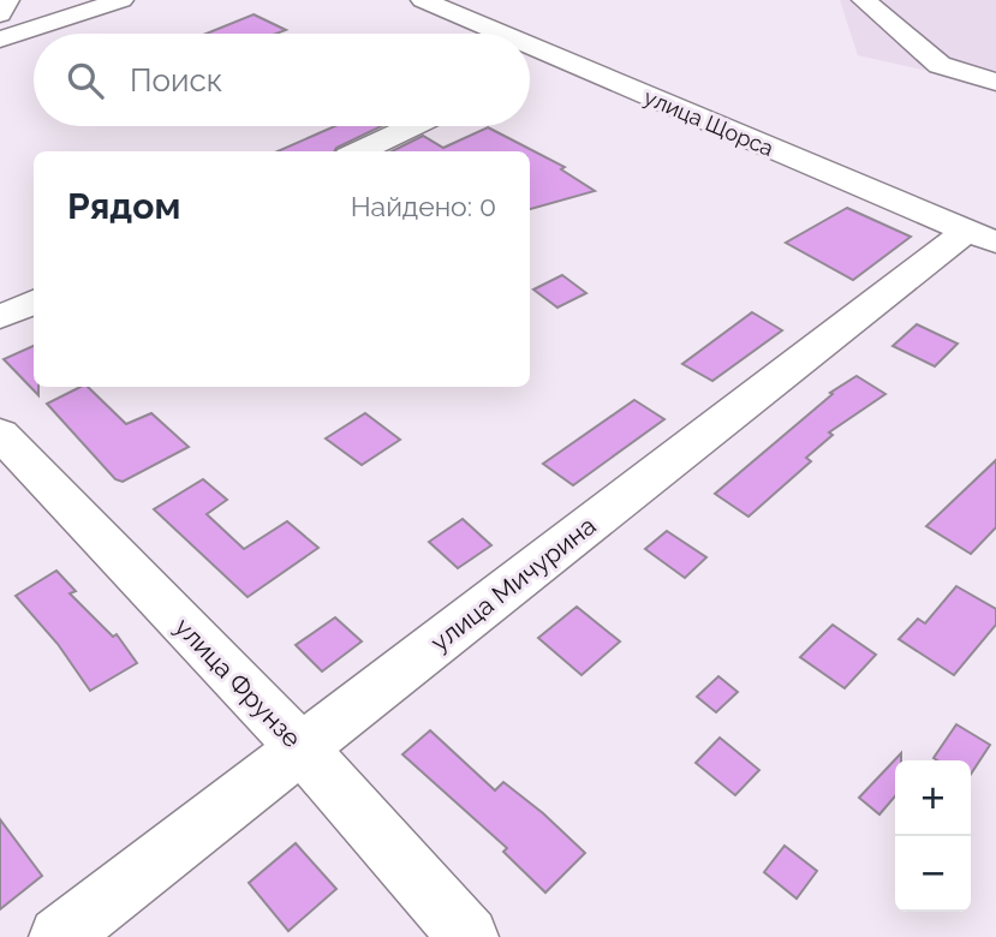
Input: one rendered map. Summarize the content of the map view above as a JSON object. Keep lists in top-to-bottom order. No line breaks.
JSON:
{"streets":{"street":["улица Щорса","улица Мичурина","улица Фрунзе"]},"crossings":[["улица Щорса","улица Мичурина"],["улица Мичурина","улица Фрунзе"]],"page":{"search":"Поиск","heading":["Рядом","Найдено: 0"],"map_buttons":["+","−"]}}
